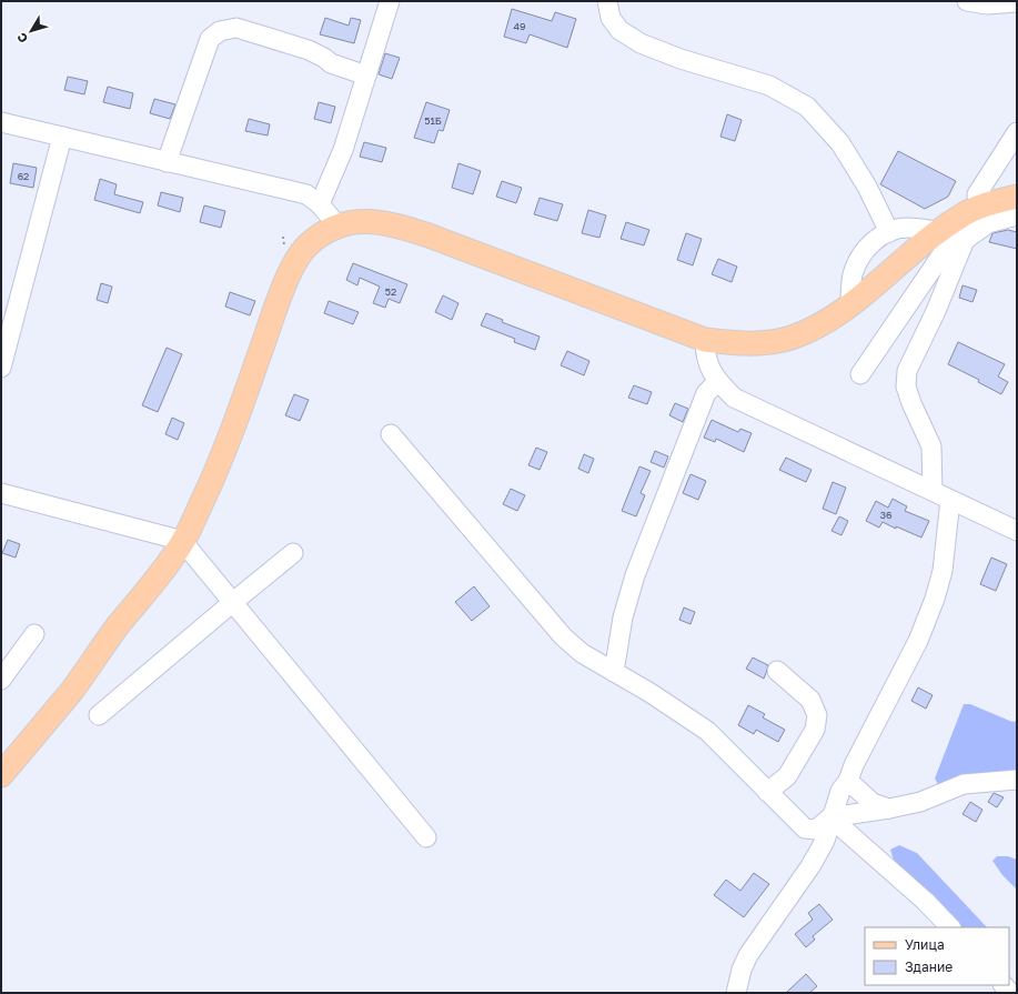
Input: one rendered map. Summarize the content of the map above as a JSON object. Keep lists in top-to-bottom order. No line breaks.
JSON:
{"house_numbers":["49","51Б","62","52","36"],"legend":["Улица","Здание"],"north":"bottom left"}
